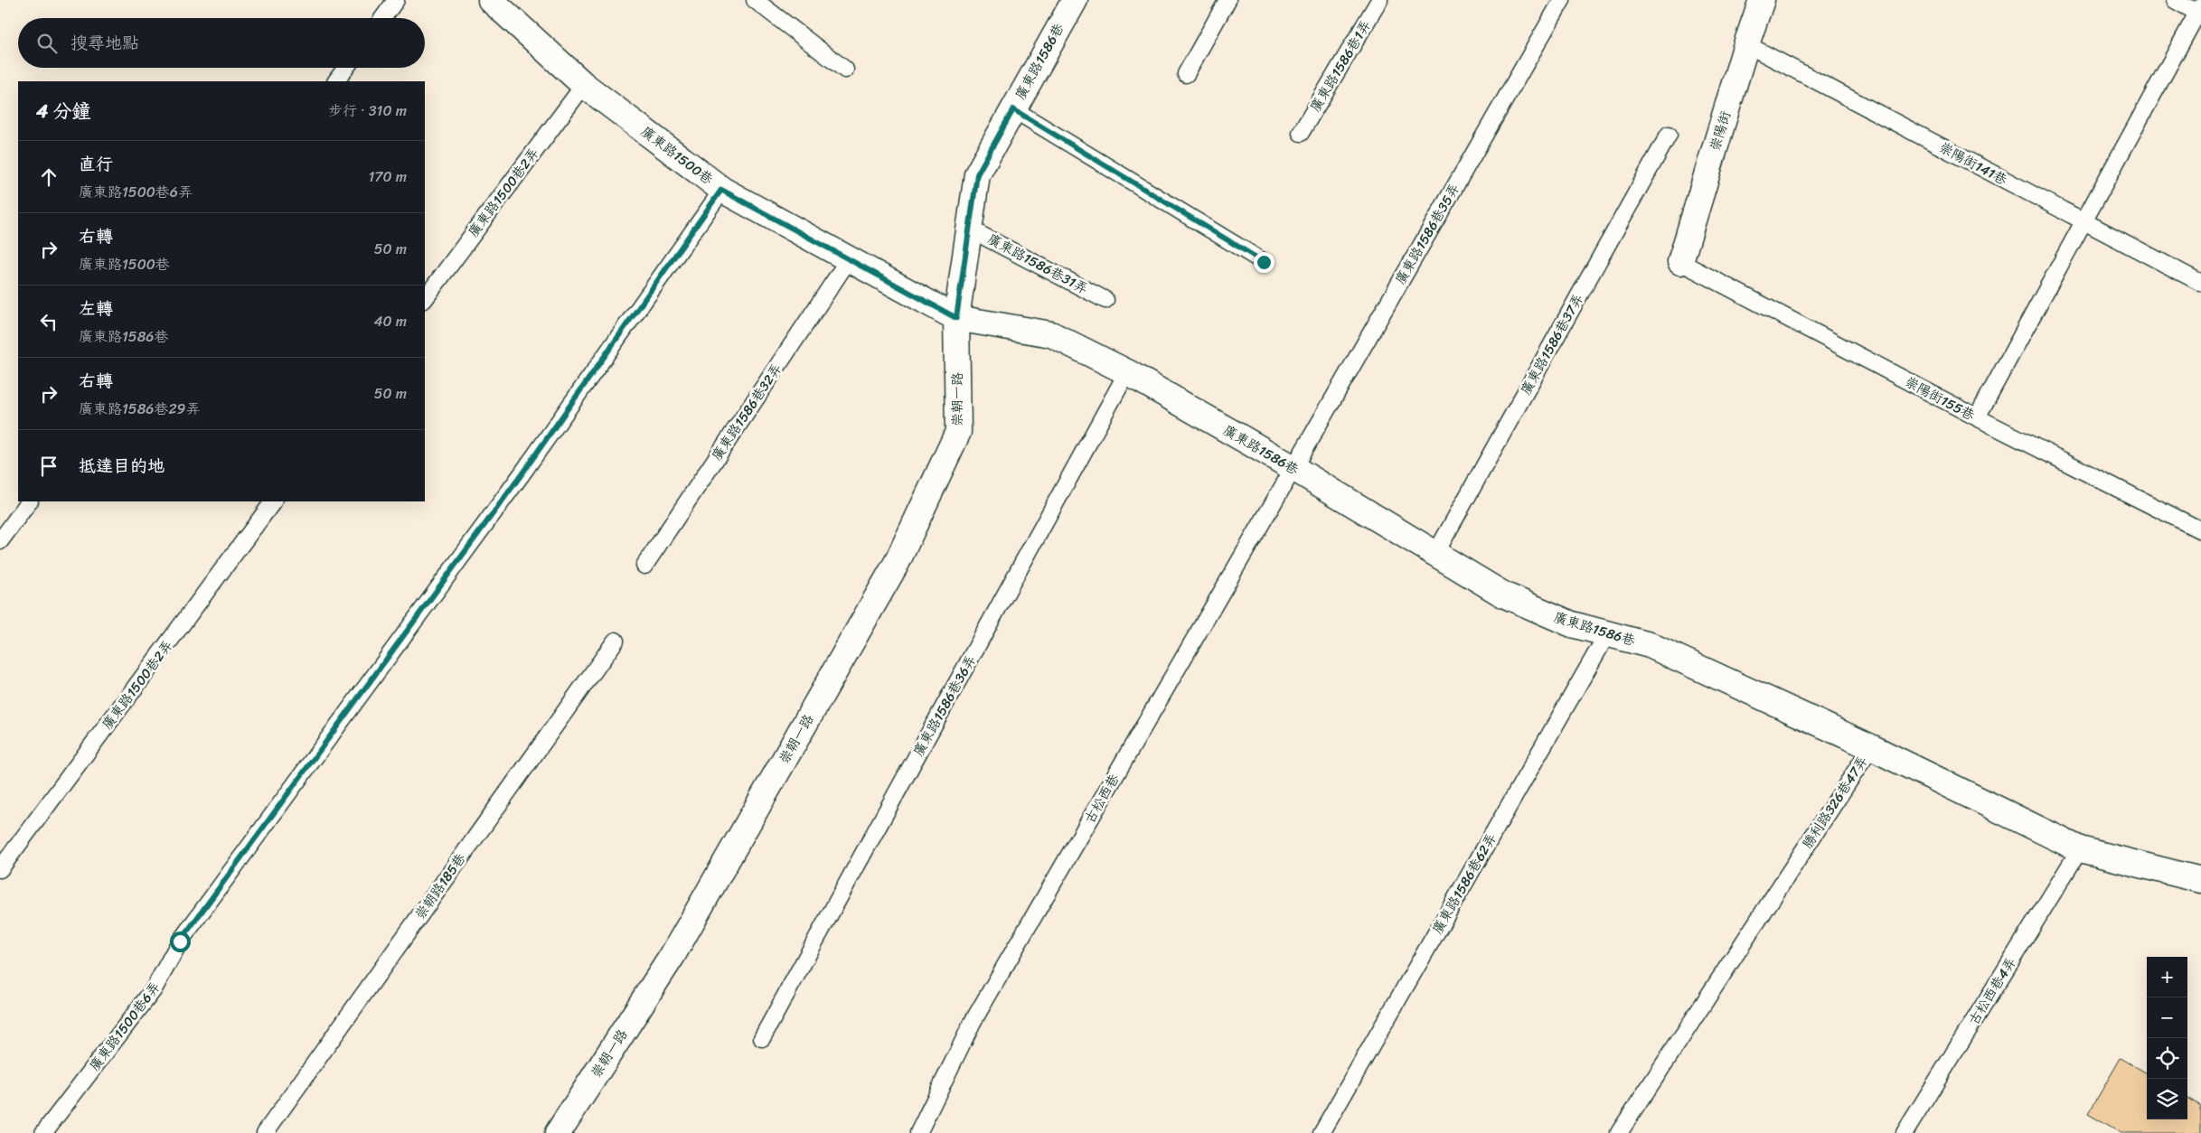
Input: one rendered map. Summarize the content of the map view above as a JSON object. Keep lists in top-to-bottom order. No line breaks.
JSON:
{"streets":{"street":["廣東路1586巷","崇陽街","廣東路1500巷","崇朝一路","勝利路326巷47弄"],"lane":["廣東路1586巷1弄","崇陽街141巷","廣東路1500巷2弄","廣東路1586巷35弄","廣東路1586巷31弄","廣東路1586巷37弄","崇陽街155巷","廣東路1586巷32弄","廣東路1586巷36弄","古松西巷","廣東路1586巷62弄","崇朝路185巷","古松西巷4弄","廣東路1500巷6弄"]},"crossings":[["廣東路1586巷","廣東路1500巷"],["廣東路1586巷","廣東路1586巷35弄"],["廣東路1586巷","廣東路1586巷31弄"],["廣東路1586巷","廣東路1586巷37弄"],["廣東路1586巷","崇朝一路"],["廣東路1586巷","廣東路1586巷36弄"],["廣東路1586巷","古松西巷"],["廣東路1586巷","勝利路326巷47弄"],["廣東路1586巷","廣東路1586巷62弄"],["崇陽街","崇陽街141巷"],["崇陽街","崇陽街155巷"],["廣東路1500巷","廣東路1500巷2弄"],["廣東路1500巷","崇朝一路"],["廣東路1500巷","廣東路1586巷32弄"],["廣東路1500巷","廣東路1500巷6弄"],["廣東路1586巷35弄","古松西巷"],["勝利路326巷47弄","古松西巷4弄"]],"page":{"search":"搜尋地點","heading":["4 分鐘","步行 · 310 m"],"list":[["直行","廣東路1500巷6弄","170 m"],["右轉","廣東路1500巷","50 m"],["左轉","廣東路1586巷","40 m"],["右轉","廣東路1586巷29弄","50 m"],"抵達目的地"],"map_buttons":["+","−"]}}
